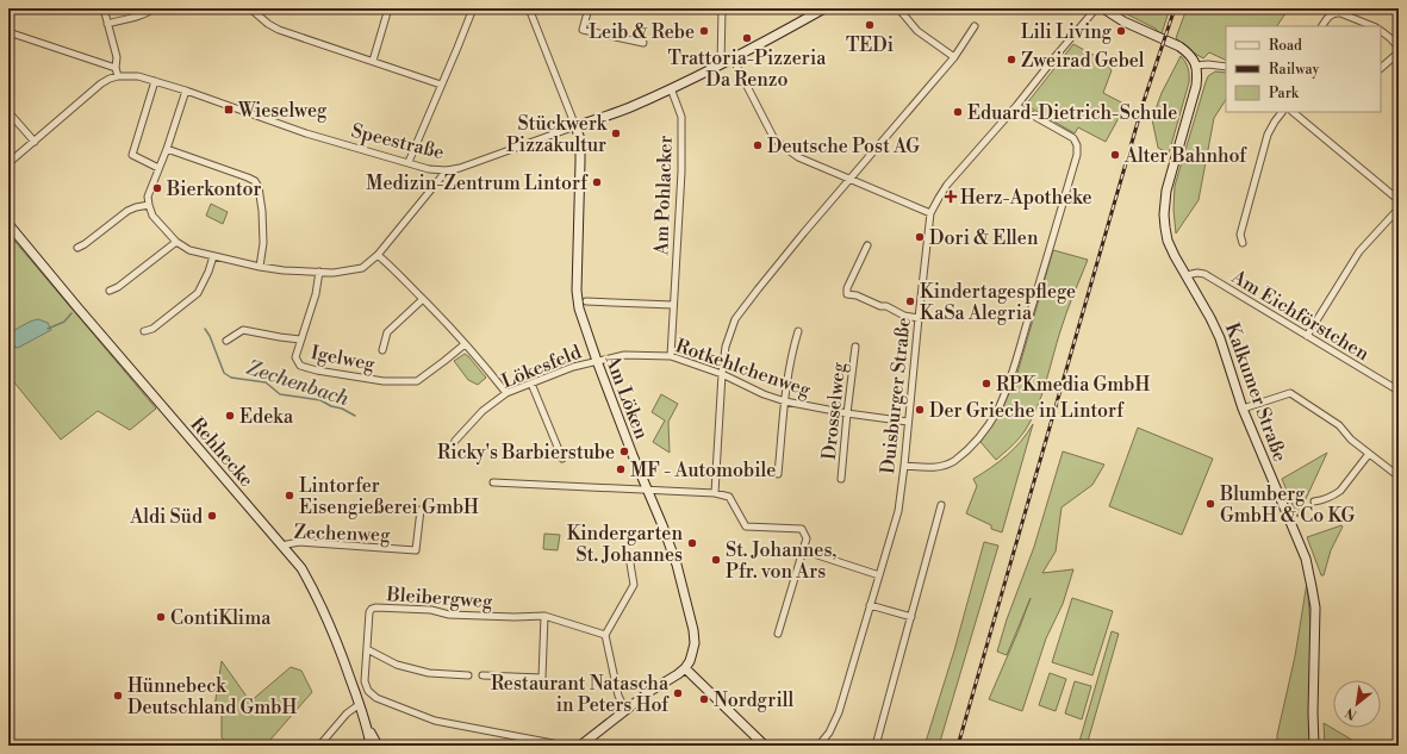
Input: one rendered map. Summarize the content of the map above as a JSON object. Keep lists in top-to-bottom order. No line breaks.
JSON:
{"streets":{"street":["Speestraße","Am Pohlacker","Am Eichförstchen","Igelweg","Lökesfeld","Rotkehlchenweg","Kalkumer Straße","Duisburger Straße","Am Löken","Drosselweg","Rehhecke","Zechenweg","Bleibergweg"]},"crossings":[["Speestraße","Am Pohlacker"],["Speestraße","Am Löken"],["Am Pohlacker","Rotkehlchenweg"],["Am Eichförstchen","Kalkumer Straße"],["Lökesfeld","Rotkehlchenweg"],["Lökesfeld","Am Löken"],["Rotkehlchenweg","Duisburger Straße"],["Rotkehlchenweg","Am Löken"],["Rotkehlchenweg","Drosselweg"],["Rehhecke","Zechenweg"]],"water":["Zechenbach"],"places":{"other":["TEDi","Leib & Rebe","Lili Living","Trattoria-Pizzeria Da Renzo","Zweirad Gebel","Eduard-Dietrich-Schule","Stückwerk Pizzakultur","Deutsche Post AG","Alter Bahnhof","Medizin-Zentrum Lintorf","Bierkontor","Dori & Ellen","Kindertagespflege KaSa Alegria","RPKmedia GmbH","Der Grieche in Lintorf","Edeka","Ricky's Barbierstube","MF - Automobile","Lintorfer Eisengießerei GmbH","Blumberg GmbH & Co KG","Aldi Süd","Kindergarten St. Johannes","St. Johannes, Pfr. von Ars","ContiKlima","Restaurant Natascha in Peters Hof","Hünnebeck Deutschland GmbH","Nordgrill"],"transit":["Wieselweg"],"health":["Herz-Apotheke"]},"legend":["Road","Railway","Park"],"north":"bottom left"}
